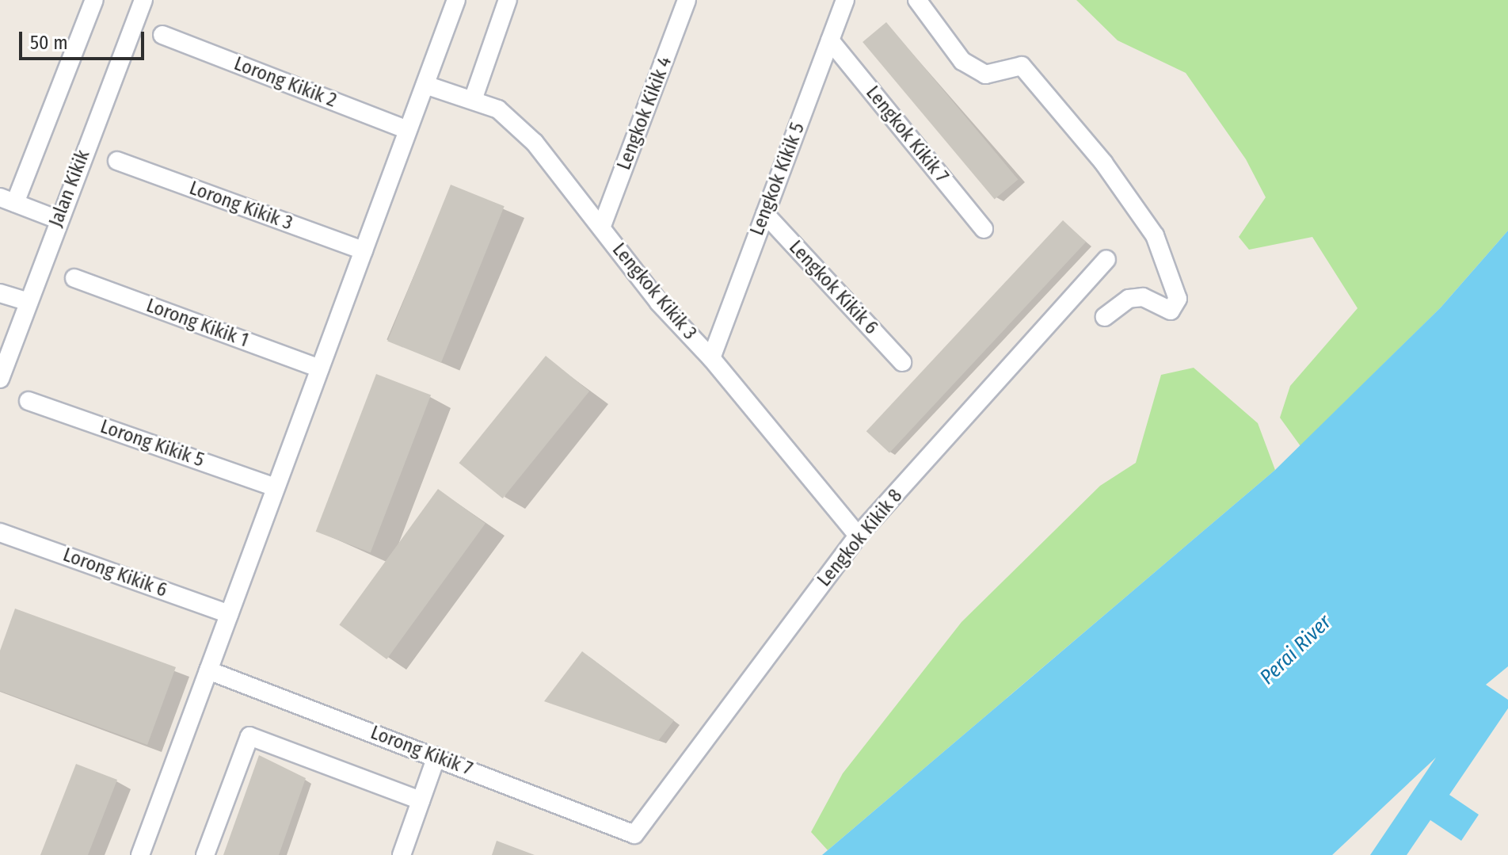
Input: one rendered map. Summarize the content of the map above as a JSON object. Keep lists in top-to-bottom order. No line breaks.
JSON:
{"streets":{"street":["Lorong Kikik 2","Lengkok Kikik 4","Lengkok Kikik 7","Lengkok Kikik 5","Jalan Kikik","Lorong Kikik 3","Lengkok Kikik 6","Lengkok Kikik 3","Lorong Kikik 1","Lorong Kikik 5","Lengkok Kikik 8","Lorong Kikik 6","Lorong Kikik 7"]},"crossings":[["Lengkok Kikik 4","Lengkok Kikik 3"],["Lengkok Kikik 7","Lengkok Kikik 5"],["Lengkok Kikik 5","Lengkok Kikik 6"],["Lengkok Kikik 5","Lengkok Kikik 3"],["Lengkok Kikik 3","Lengkok Kikik 8"],["Lengkok Kikik 8","Lorong Kikik 7"]],"water":["Perai River"],"scale_bar":"50 m"}
